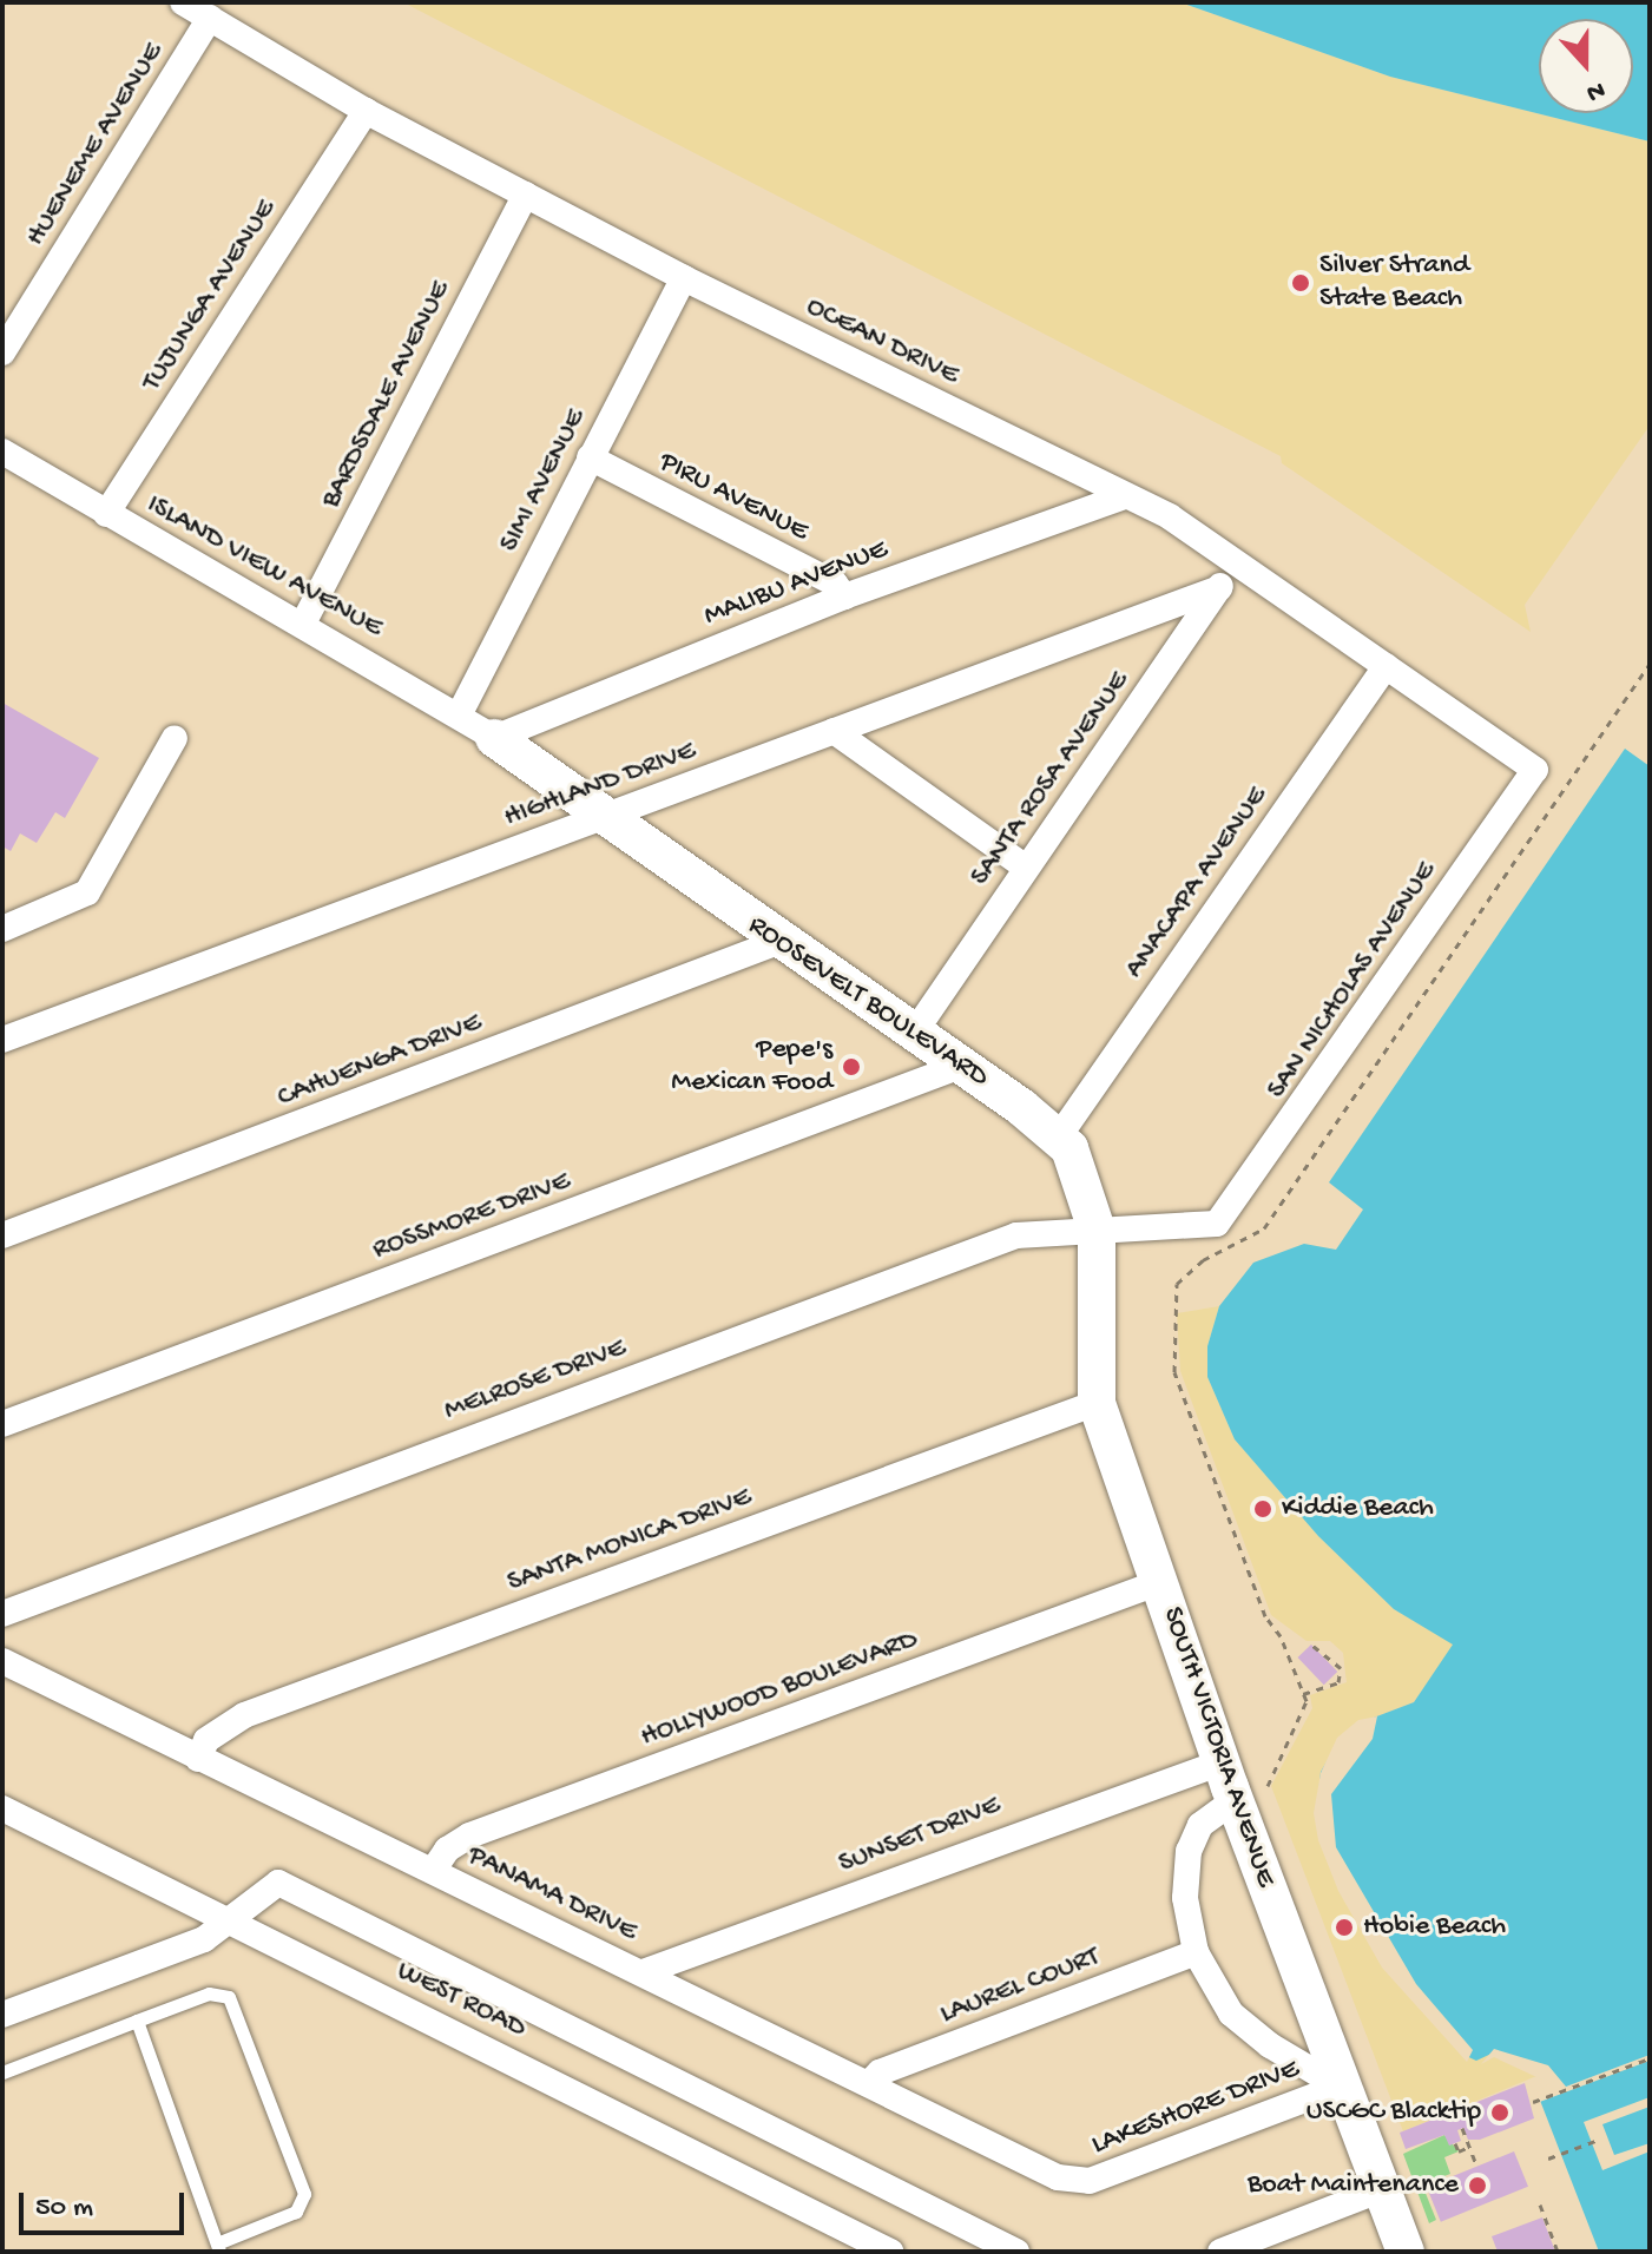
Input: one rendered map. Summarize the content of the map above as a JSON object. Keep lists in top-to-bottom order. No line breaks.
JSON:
{"streets":{"street":["HUENEME AVENUE","TUJUNGA AVENUE","OCEAN DRIVE","BARDSDALE AVENUE","SIMI AVENUE","PIRU AVENUE","ISLAND VIEW AVENUE","MALIBU AVENUE","SANTA ROSA AVENUE","HIGHLAND DRIVE","ANACAPA AVENUE","SAN NICHOLAS AVENUE","ROOSEVELT BOULEVARD","CAHUENGA DRIVE","ROSSMORE DRIVE","MELROSE DRIVE","SANTA MONICA DRIVE","HOLLYWOOD BOULEVARD","SOUTH VICTORIA AVENUE","SUNSET DRIVE","PANAMA DRIVE","LAUREL COURT","WEST ROAD","LAKESHORE DRIVE"]},"crossings":[["HUENEME AVENUE","OCEAN DRIVE"],["TUJUNGA AVENUE","OCEAN DRIVE"],["TUJUNGA AVENUE","ISLAND VIEW AVENUE"],["OCEAN DRIVE","BARDSDALE AVENUE"],["OCEAN DRIVE","SIMI AVENUE"],["OCEAN DRIVE","MALIBU AVENUE"],["OCEAN DRIVE","SANTA ROSA AVENUE"],["OCEAN DRIVE","ANACAPA AVENUE"],["OCEAN DRIVE","SAN NICHOLAS AVENUE"],["BARDSDALE AVENUE","ISLAND VIEW AVENUE"],["SIMI AVENUE","PIRU AVENUE"],["SIMI AVENUE","ISLAND VIEW AVENUE"],["PIRU AVENUE","MALIBU AVENUE"],["ISLAND VIEW AVENUE","MALIBU AVENUE"],["ISLAND VIEW AVENUE","ROOSEVELT BOULEVARD"],["MALIBU AVENUE","ROOSEVELT BOULEVARD"],["SANTA ROSA AVENUE","HIGHLAND DRIVE"],["SANTA ROSA AVENUE","ROOSEVELT BOULEVARD"],["HIGHLAND DRIVE","ROOSEVELT BOULEVARD"],["ANACAPA AVENUE","ROOSEVELT BOULEVARD"],["SAN NICHOLAS AVENUE","ROOSEVELT BOULEVARD"],["SAN NICHOLAS AVENUE","MELROSE DRIVE"],["SAN NICHOLAS AVENUE","SOUTH VICTORIA AVENUE"],["ROOSEVELT BOULEVARD","CAHUENGA DRIVE"],["ROOSEVELT BOULEVARD","ROSSMORE DRIVE"],["ROOSEVELT BOULEVARD","MELROSE DRIVE"],["ROOSEVELT BOULEVARD","SOUTH VICTORIA AVENUE"],["MELROSE DRIVE","SOUTH VICTORIA AVENUE"],["SANTA MONICA DRIVE","SOUTH VICTORIA AVENUE"],["SANTA MONICA DRIVE","PANAMA DRIVE"],["HOLLYWOOD BOULEVARD","SOUTH VICTORIA AVENUE"],["HOLLYWOOD BOULEVARD","PANAMA DRIVE"],["SOUTH VICTORIA AVENUE","SUNSET DRIVE"],["SOUTH VICTORIA AVENUE","LAKESHORE DRIVE"],["SUNSET DRIVE","PANAMA DRIVE"],["PANAMA DRIVE","LAUREL COURT"],["PANAMA DRIVE","LAKESHORE DRIVE"]],"places":["Silver Strand State Beach","Pepe's Mexican Food","Kiddie Beach","Hobie Beach","USCGC Blacktip","Boat Maintenance"],"scale_bar":"50 m","north":"bottom"}
